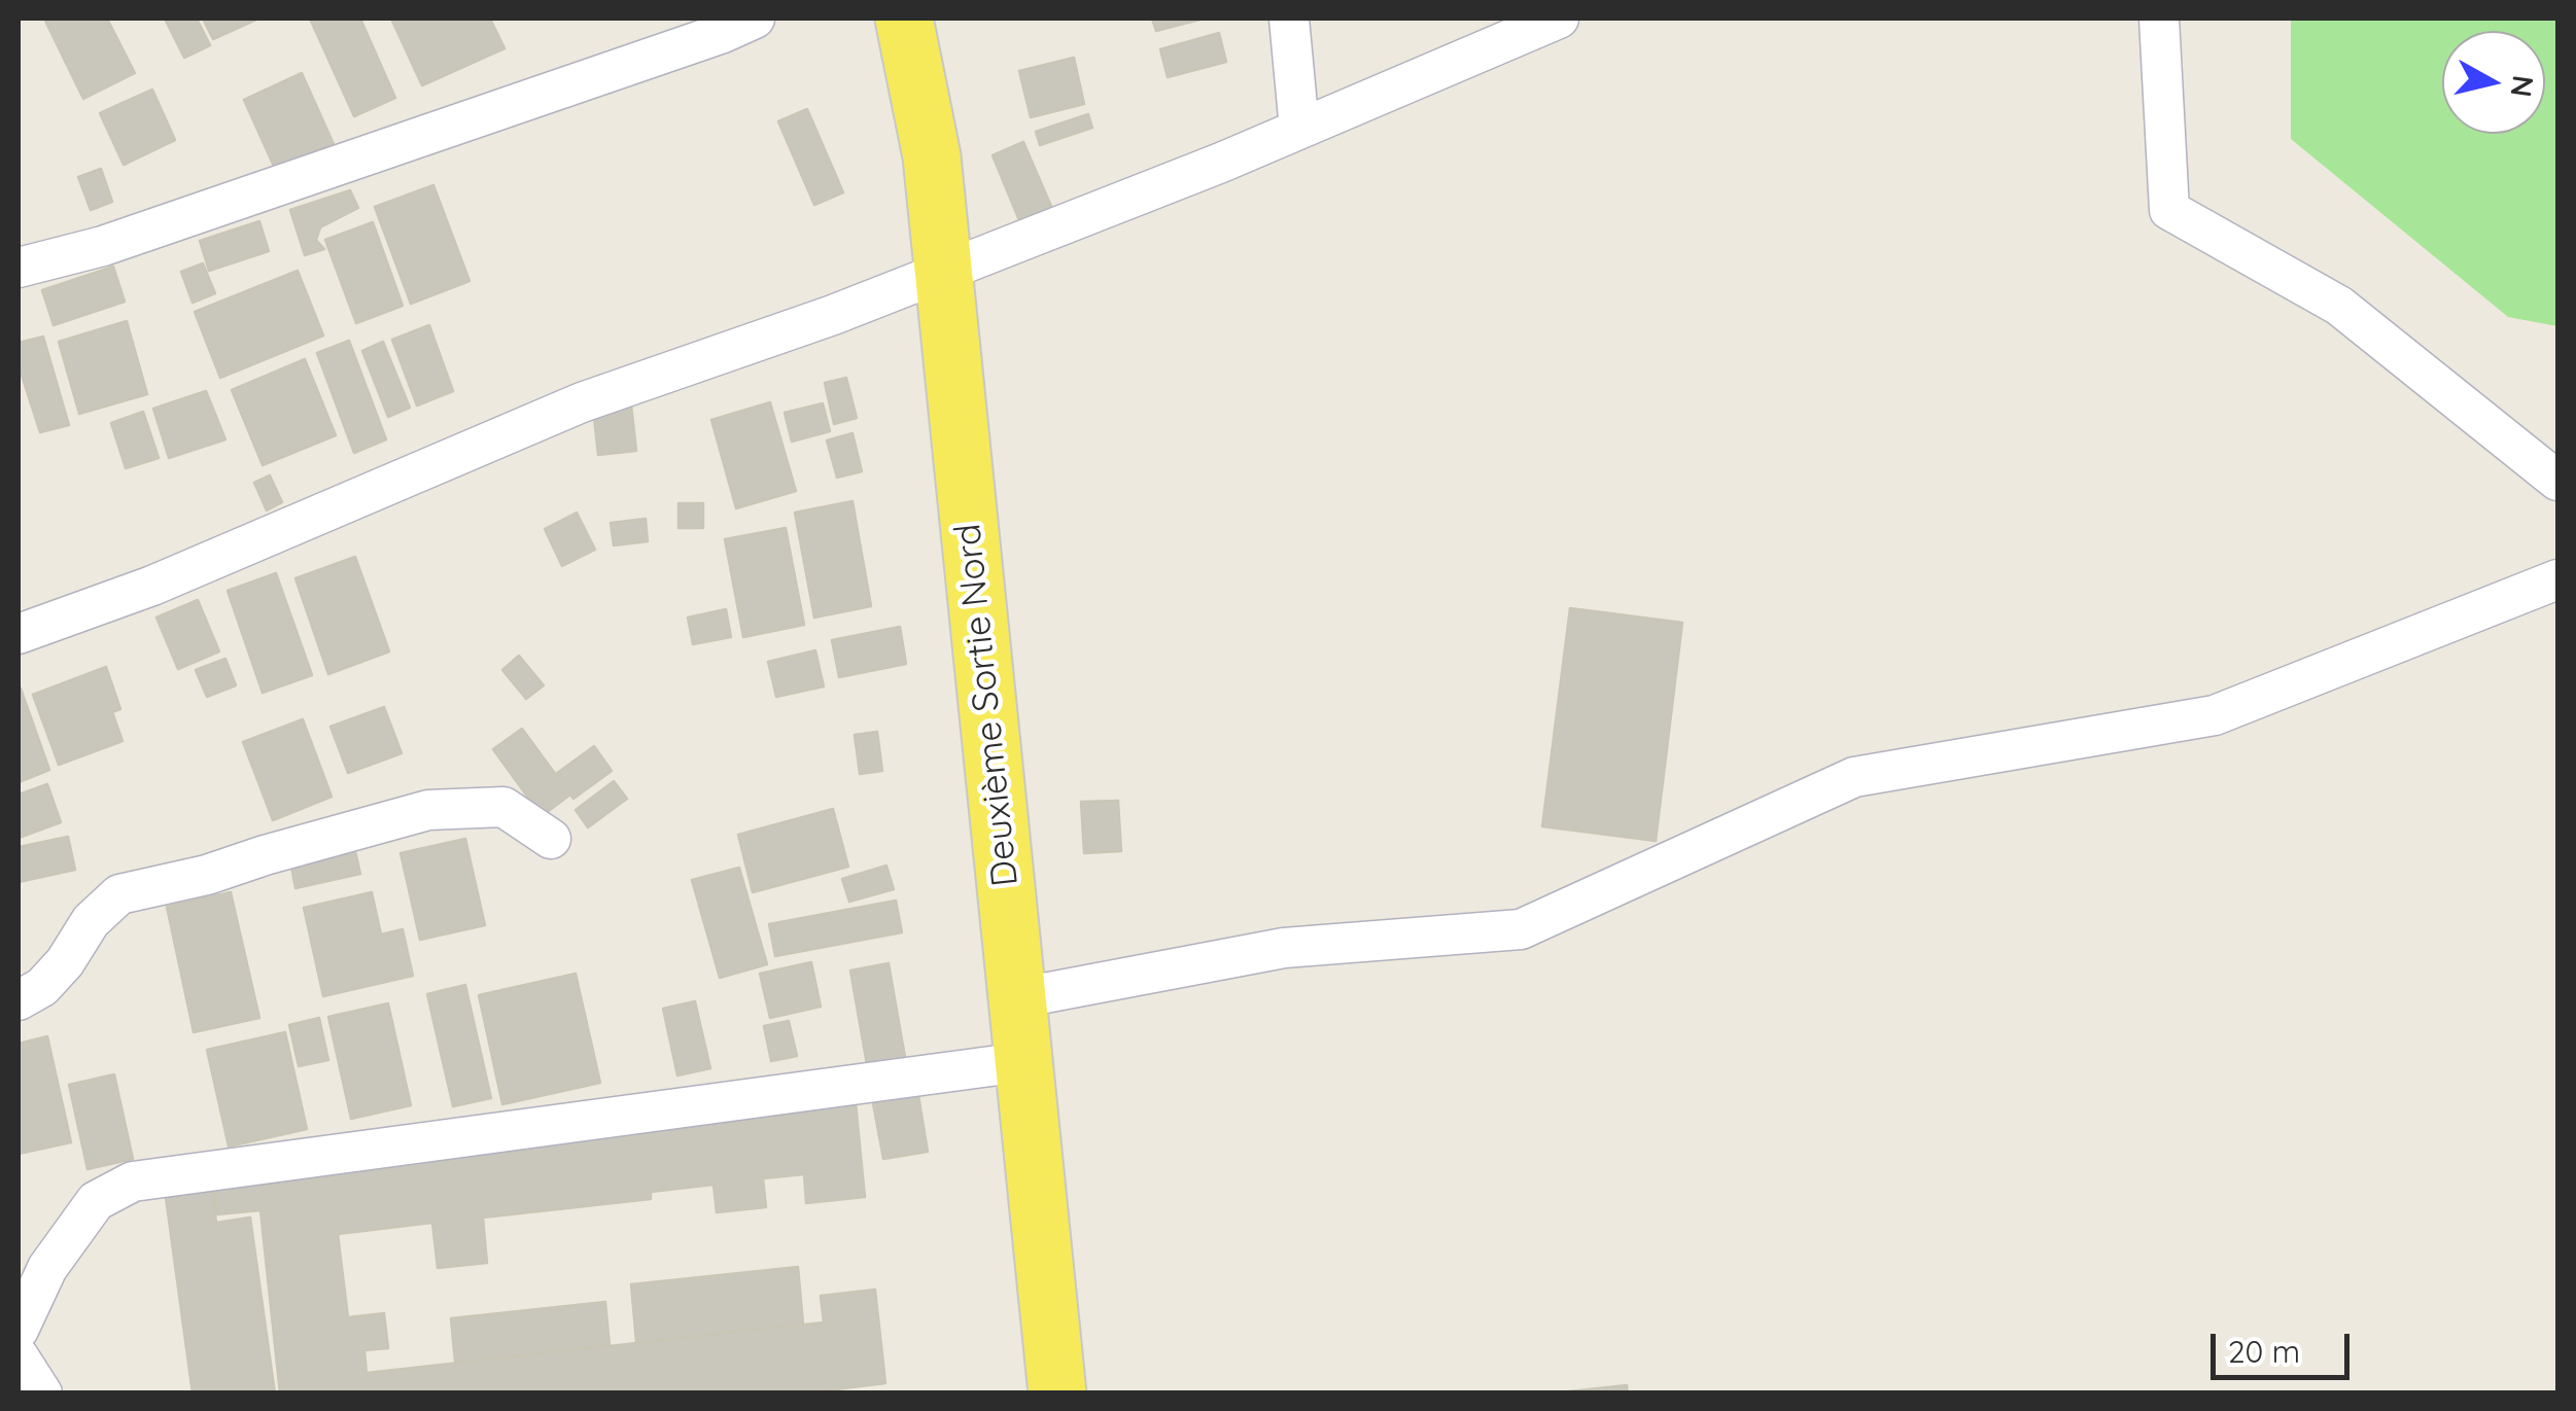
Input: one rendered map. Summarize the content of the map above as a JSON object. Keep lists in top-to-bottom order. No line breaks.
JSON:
{"streets":{"main road":["Deuxième Sortie Nord"]},"scale_bar":"20 m","north":"right"}
